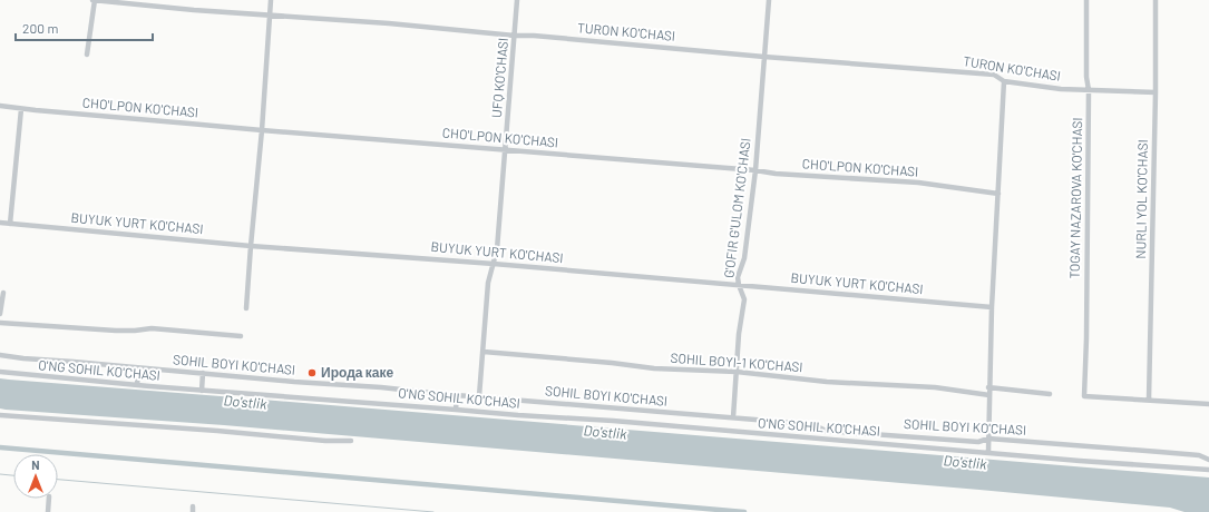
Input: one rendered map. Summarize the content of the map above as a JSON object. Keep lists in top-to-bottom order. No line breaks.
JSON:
{"streets":{"street":["TURON KO'CHASI","UFQ KO'CHASI","CHO'LPON KO'CHASI","TOGAY NAZAROVA KO'CHASI","NURLI YOL KO'CHASI","G'OFIR G'ULOM KO'CHASI","BUYUK YURT KO'CHASI","SOHIL BOYI-1 KO'CHASI","SOHIL BOYI KO'CHASI","O'NG SOHIL KO'CHASI"]},"crossings":[["TURON KO'CHASI","UFQ KO'CHASI"],["TURON KO'CHASI","TOGAY NAZAROVA KO'CHASI"],["TURON KO'CHASI","NURLI YOL KO'CHASI"],["TURON KO'CHASI","G'OFIR G'ULOM KO'CHASI"],["UFQ KO'CHASI","CHO'LPON KO'CHASI"],["UFQ KO'CHASI","BUYUK YURT KO'CHASI"],["UFQ KO'CHASI","SOHIL BOYI-1 KO'CHASI"],["UFQ KO'CHASI","SOHIL BOYI KO'CHASI"],["CHO'LPON KO'CHASI","G'OFIR G'ULOM KO'CHASI"],["TOGAY NAZAROVA KO'CHASI","NURLI YOL KO'CHASI"],["G'OFIR G'ULOM KO'CHASI","BUYUK YURT KO'CHASI"],["G'OFIR G'ULOM KO'CHASI","SOHIL BOYI-1 KO'CHASI"],["G'OFIR G'ULOM KO'CHASI","SOHIL BOYI KO'CHASI"]],"water":["Do'stlik"],"places":["Ирода каке"],"scale_bar":"200 m","north":"top"}
